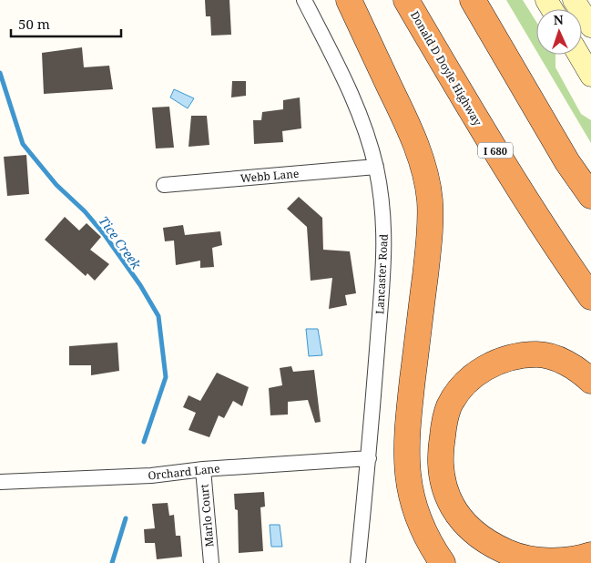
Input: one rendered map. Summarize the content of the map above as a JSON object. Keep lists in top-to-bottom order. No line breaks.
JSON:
{"streets":{"highway":["Donald D Doyle Highway","I 680"],"street":["Webb Lane","Lancaster Road","Orchard Lane","Marlo Court"]},"crossings":[["Webb Lane","Lancaster Road"],["Lancaster Road","Orchard Lane"],["Orchard Lane","Marlo Court"]],"water":["Tice Creek"],"scale_bar":"50 m","north":"top"}
